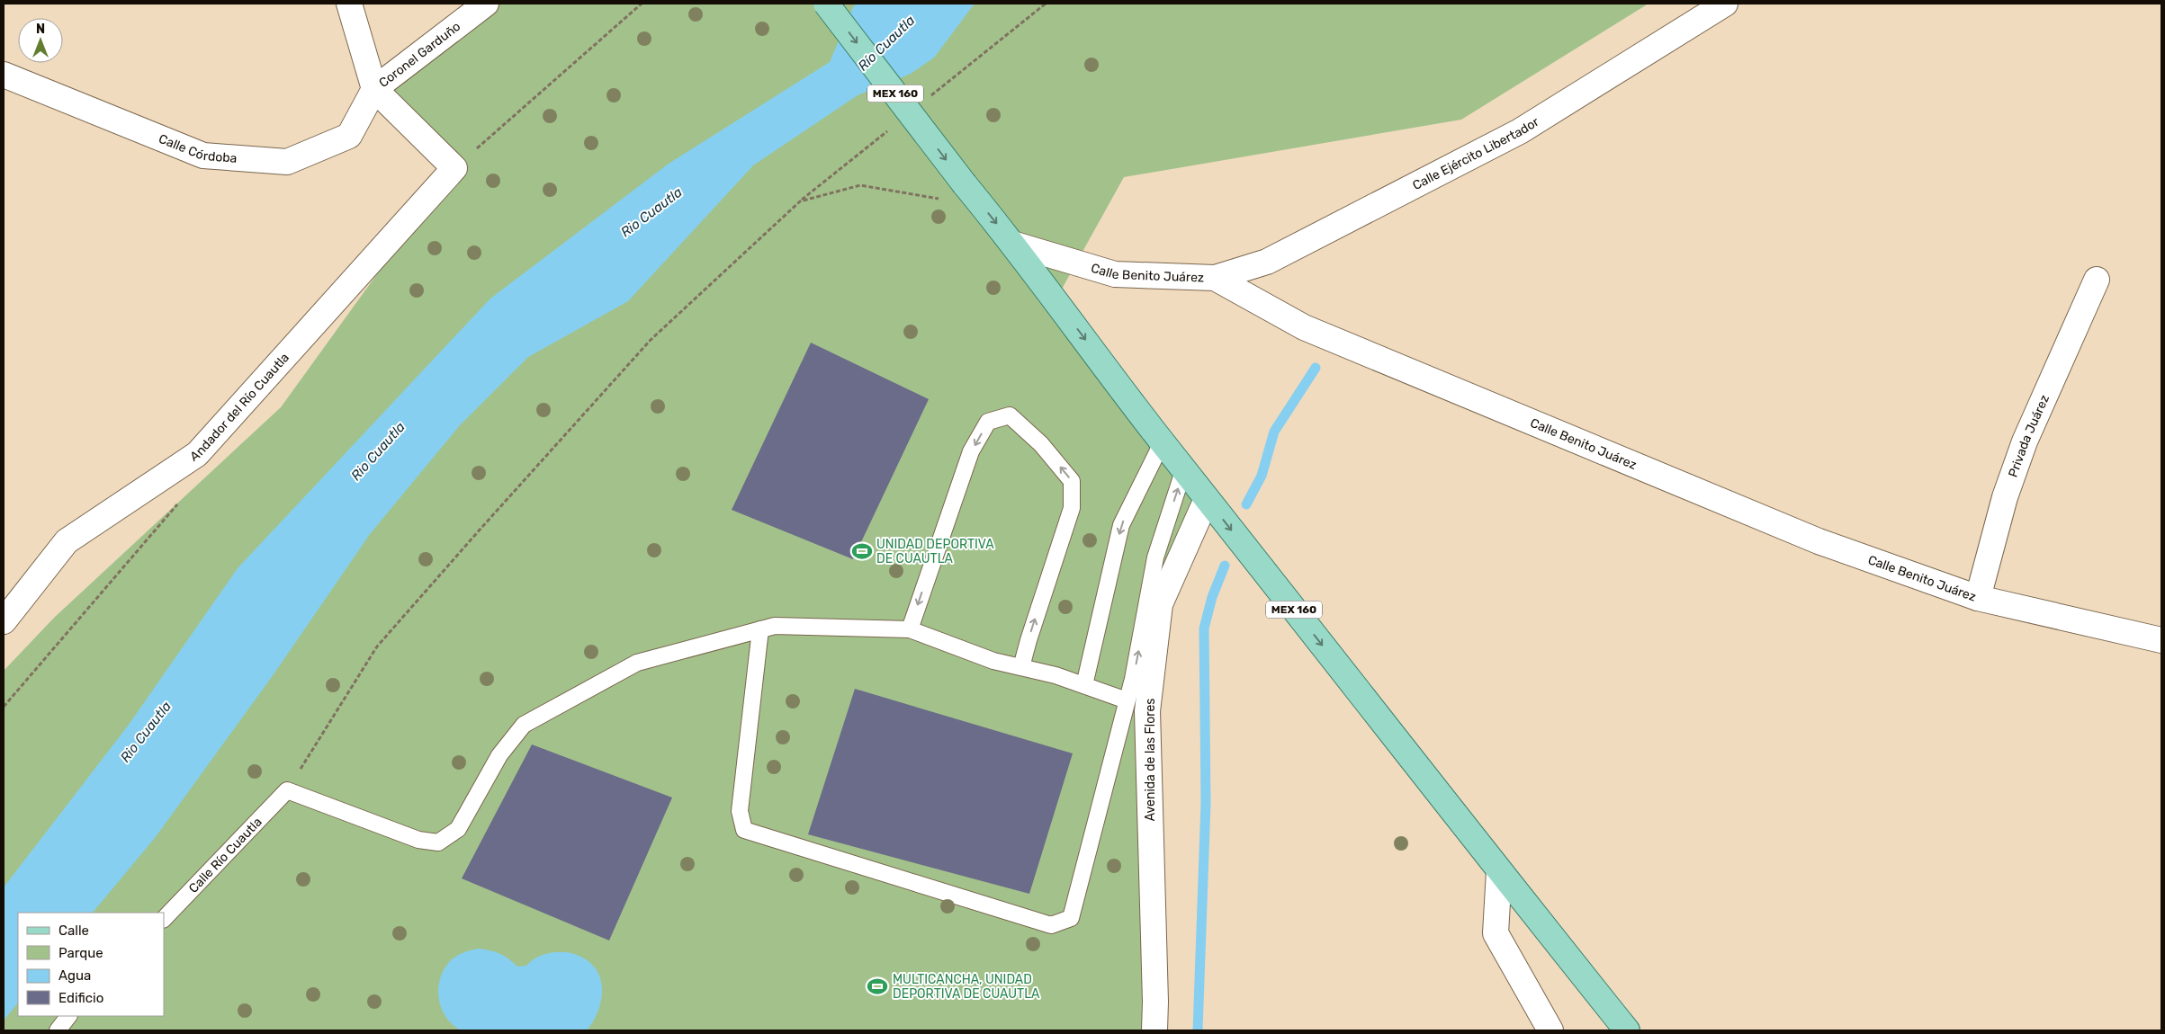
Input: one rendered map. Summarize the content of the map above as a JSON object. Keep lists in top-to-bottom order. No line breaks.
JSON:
{"streets":{"main road":["MEX 160"],"street":["Coronel Garduño","Calle Córdoba","Calle Ejército Libertador","Calle Benito Juárez","Andador del Río Cuautla","Privada Juárez","Avenida de las Flores"],"lane":["Calle Río Cuautla"]},"crossings":[["Coronel Garduño","Calle Córdoba"],["MEX 160","Calle Benito Juárez"],["MEX 160","Avenida de las Flores"],["Calle Ejército Libertador","Calle Benito Juárez"],["Calle Benito Juárez","Privada Juárez"]],"water":["Río Cuautla","Rio Cuautla"],"places":{"sports":["UNIDAD DEPORTIVA DE CUAUTLA","MULTICANCHA, UNIDAD DEPORTIVA DE CUAUTLA"]},"legend":["Calle","Parque","Agua","Edificio"],"north":"top"}
